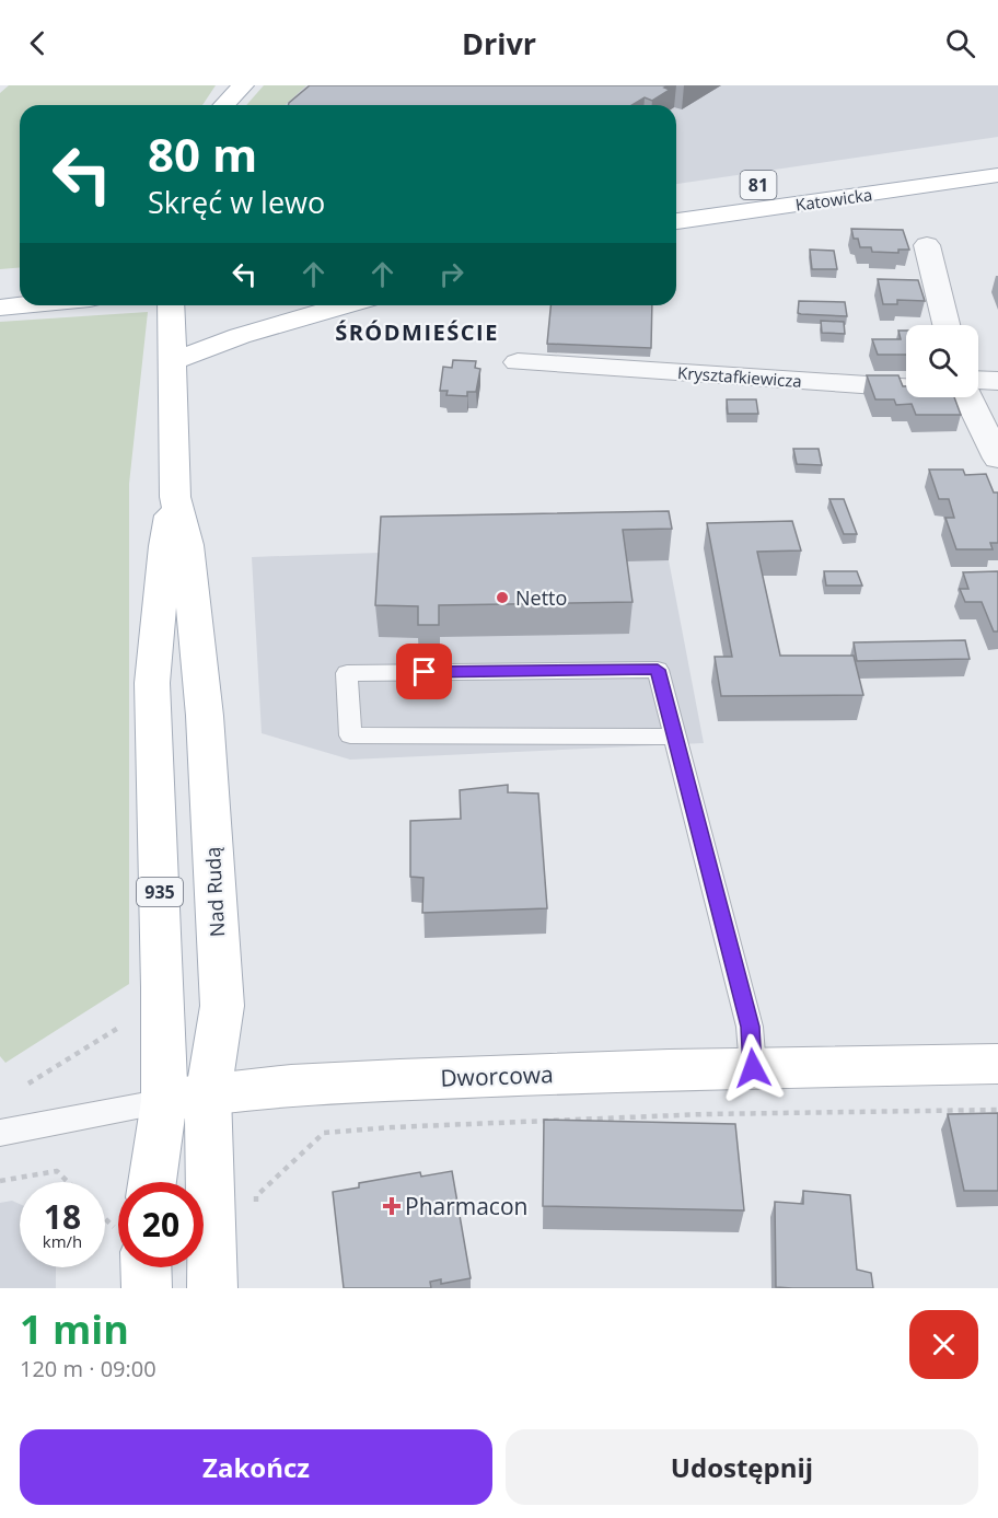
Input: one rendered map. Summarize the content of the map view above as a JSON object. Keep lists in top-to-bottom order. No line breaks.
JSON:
{"streets":{"main road":["81","Katowicka","935","Nad Rudą","Dworcowa"],"street":["Krysztafkiewicza"]},"crossings":[["Nad Rudą","Dworcowa"]],"districts":["ŚRÓDMIEŚCIE"],"places":{"other":["Netto"],"health":["Pharmacon"]},"page":{"header":"Drivr","turn":["80 m","Skręć w lewo"],"speed":"18 km/h","limit":"20","heading":["1 min","120 m · 09:00"],"buttons":["Zakończ","Udostępnij"]}}
